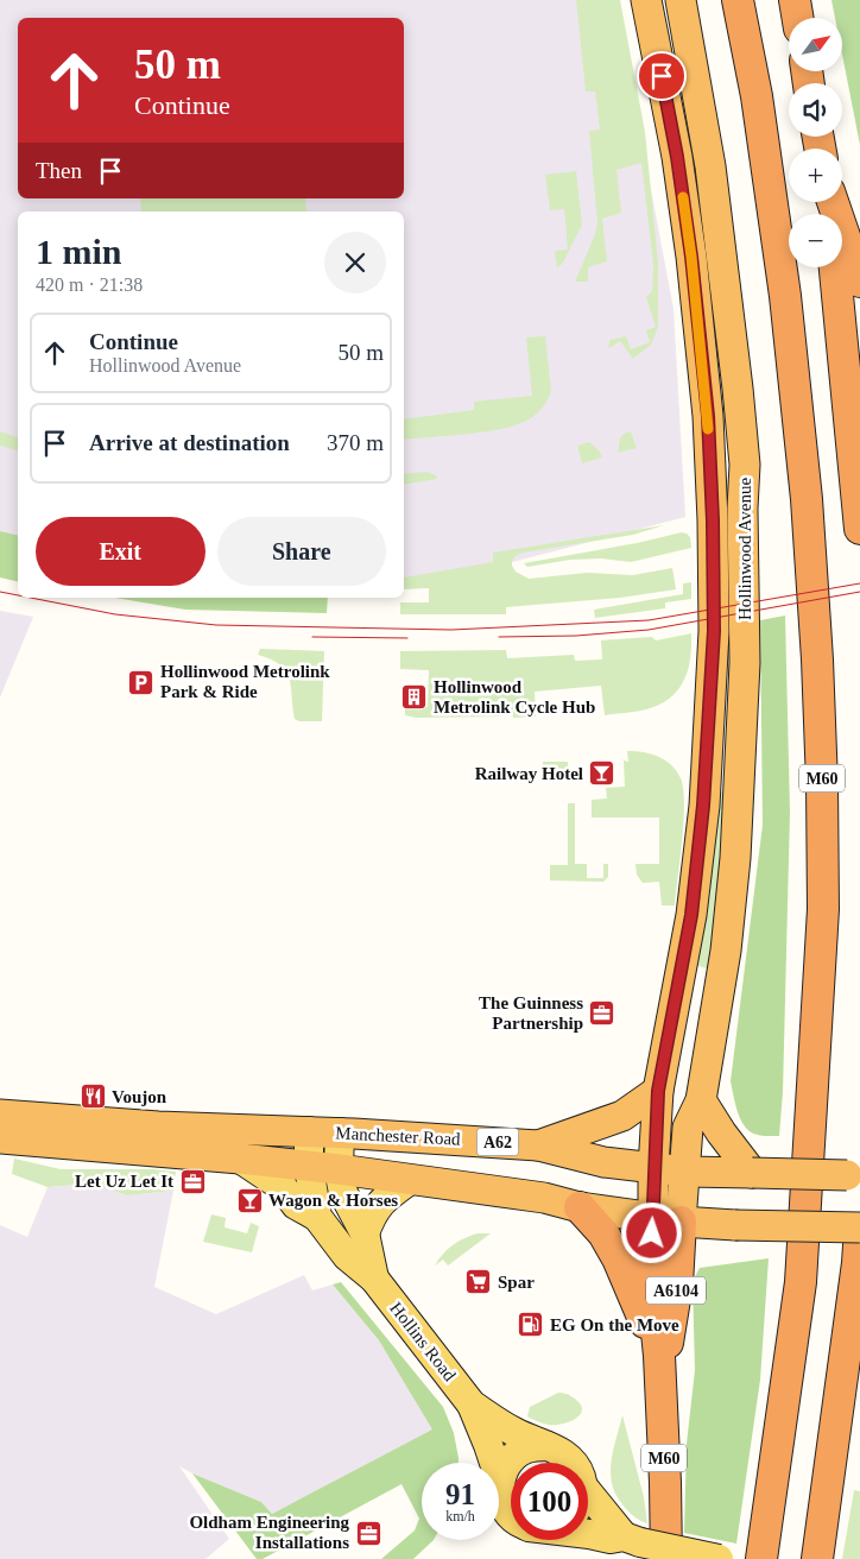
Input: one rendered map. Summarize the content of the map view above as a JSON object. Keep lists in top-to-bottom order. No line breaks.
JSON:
{"streets":{"highway":["Hollinwood Avenue","M60","Manchester Road","A62","A6104"],"main road":["Hollins Road"]},"crossings":[["Hollinwood Avenue","Manchester Road"],["Hollinwood Avenue","A6104"],["M60","A6104"],["Manchester Road","A6104"],["Manchester Road","Hollins Road"]],"places":{"parking":["Hollinwood Metrolink Park & Ride"],"building":["Hollinwood Metrolink Cycle Hub"],"bar":["Railway Hotel","Wagon & Horses"],"office":["The Guinness Partnership","Let Uz Let It","Oldham Engineering Installations"],"restaurant":["Voujon"],"supermarket":["Spar"],"fuel station":["EG On the Move"]},"north":"top right","page":{"map_buttons":["+","−"],"turn":["50 m","Continue"],"then":"Then","heading":["1 min","420 m · 21:38"],"list":[{"name":"Continue","note":"Hollinwood Avenue","value":"50 m"},{"name":"Arrive at destination","value":"370 m"}],"buttons":["Exit","Share"],"speed":"91 km/h","limit":"100"}}
